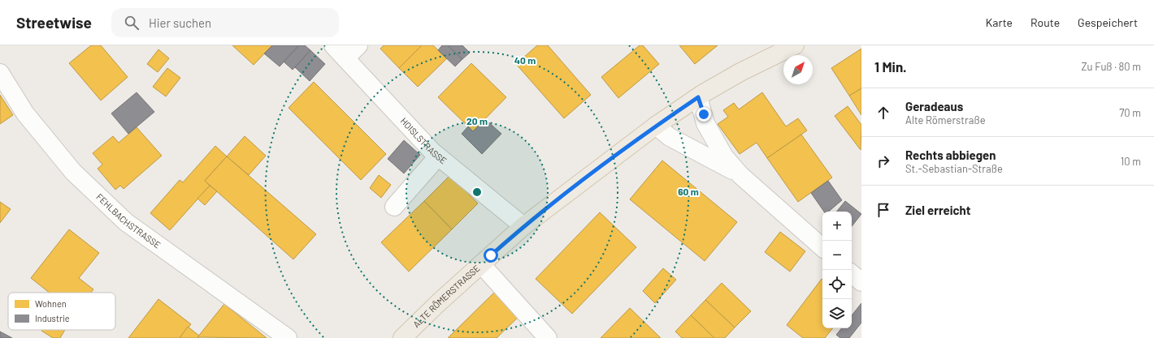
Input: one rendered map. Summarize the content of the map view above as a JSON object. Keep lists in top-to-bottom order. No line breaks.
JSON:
{"streets":{"main road":["ALTE RÖMERSTRASSE"],"street":["HOISLSTRASSE","FEHLBACHSTRASSE"]},"crossings":[["HOISLSTRASSE","ALTE RÖMERSTRASSE"]],"legend":["Wohnen","Industrie"],"north":"top right","page":{"header":"Streetwise","search":"Hier suchen","nav":["Karte","Route","Gespeichert"],"heading":["1 Min.","Zu Fuß · 80 m"],"list":[["Geradeaus","Alte Römerstraße","70 m"],["Rechts abbiegen","St.-Sebastian-Straße","10 m"],"Ziel erreicht"],"map_buttons":["+","−"]},"rings":["40 m","20 m","60 m"]}
